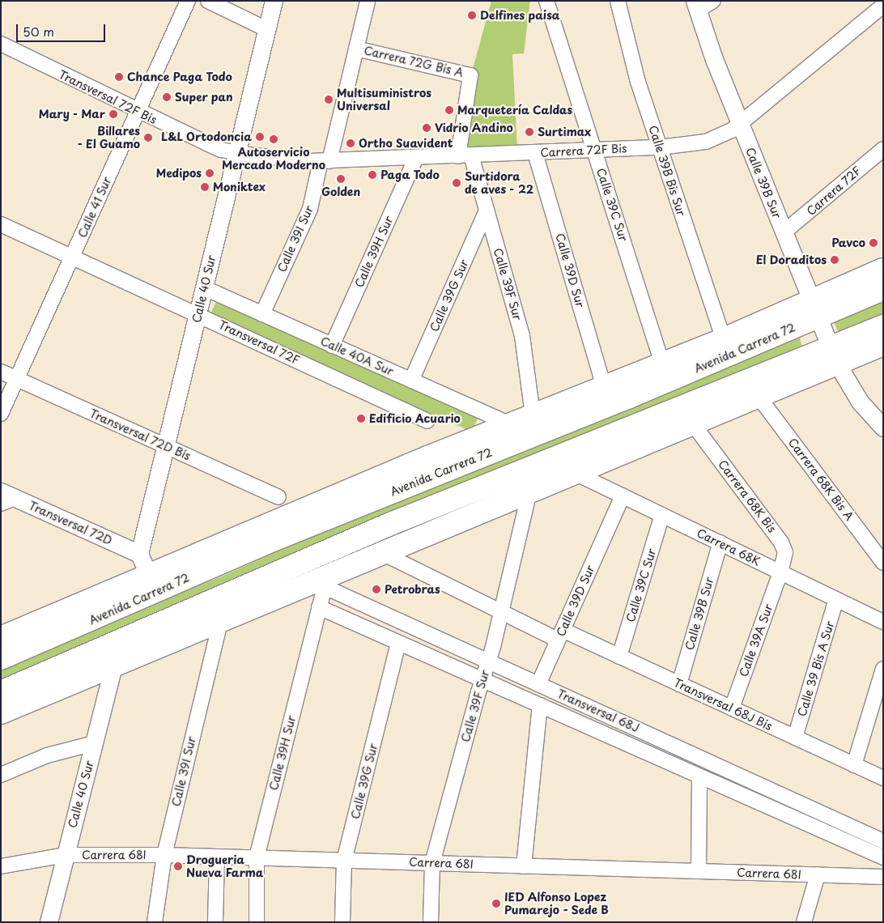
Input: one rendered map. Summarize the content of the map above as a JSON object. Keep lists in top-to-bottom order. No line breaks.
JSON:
{"streets":{"highway":["Avenida Carrera 72"],"street":["Carrera 72G Bis A","Transversal 72F Bis","Carrera 72F Bis","Calle 39B Bis Sur","Calle 39B Sur","Carrera 72F","Calle 39C Sur","Calle 41 Sur","Calle 39I Sur","Calle 39H Sur","Calle 39D Sur","Calle 39F Sur","Calle 40 Sur","Calle 39G Sur","Transversal 72F","Calle 40A Sur","Transversal 72D Bis","Carrera 68K Bis A","Carrera 68K Bis","Transversal 72D","Carrera 68K","Calle 39A Sur","Calle 39 Bis A Sur","Transversal 68J Bis","Transversal 68J","Carrera 68I"]},"crossings":[["Carrera 72G Bis A","Calle 39I Sur"],["Carrera 72G Bis A","Calle 39F Sur"],["Transversal 72F Bis","Carrera 72F Bis"],["Transversal 72F Bis","Calle 41 Sur"],["Transversal 72F Bis","Calle 40 Sur"],["Carrera 72F Bis","Calle 39B Bis Sur"],["Carrera 72F Bis","Calle 39B Sur"],["Carrera 72F Bis","Calle 39C Sur"],["Carrera 72F Bis","Calle 39I Sur"],["Carrera 72F Bis","Calle 39H Sur"],["Carrera 72F Bis","Calle 39D Sur"],["Carrera 72F Bis","Calle 39F Sur"],["Carrera 72F Bis","Calle 40 Sur"],["Calle 39B Bis Sur","Avenida Carrera 72"],["Calle 39B Sur","Carrera 72F"],["Calle 39B Sur","Avenida Carrera 72"],["Calle 39B Sur","Carrera 68K"],["Calle 39B Sur","Transversal 68J Bis"],["Calle 39C Sur","Avenida Carrera 72"],["Calle 39C Sur","Carrera 68K"],["Calle 39C Sur","Transversal 68J Bis"],["Calle 41 Sur","Transversal 72F"],["Calle 41 Sur","Transversal 72D Bis"],["Calle 39I Sur","Calle 40A Sur"],["Calle 39I Sur","Carrera 68I"],["Calle 39H Sur","Calle 40A Sur"],["Calle 39H Sur","Transversal 68J"],["Calle 39H Sur","Carrera 68I"],["Calle 39D Sur","Avenida Carrera 72"],["Calle 39D Sur","Carrera 68K"],["Calle 39D Sur","Transversal 68J Bis"],["Calle 39D Sur","Transversal 68J"],["Calle 39F Sur","Calle 39G Sur"],["Calle 39F Sur","Avenida Carrera 72"],["Calle 39F Sur","Transversal 68J Bis"],["Calle 39F Sur","Transversal 68J"],["Calle 39F Sur","Carrera 68I"],["Calle 40 Sur","Transversal 72F"],["Calle 40 Sur","Calle 40A Sur"],["Calle 40 Sur","Transversal 72D Bis"],["Calle 40 Sur","Transversal 72D"],["Calle 40 Sur","Carrera 68I"],["Calle 39G Sur","Calle 40A Sur"],["Calle 39G Sur","Transversal 68J"],["Calle 39G Sur","Carrera 68I"],["Avenida Carrera 72","Calle 40A Sur"],["Carrera 68K Bis","Carrera 68K"],["Carrera 68K Bis","Calle 39A Sur"],["Carrera 68K","Calle 39A Sur"],["Carrera 68K","Calle 39 Bis A Sur"],["Calle 39A Sur","Transversal 68J Bis"],["Calle 39 Bis A Sur","Transversal 68J Bis"]],"places":["Delfines paisa","Chance Paga Todo","Super pan","Multisuministros Universal","Marquetería Caldas","Mary - Mar","Vidrio Andino","Surtimax","L&L Ortodoncia","Billares - El Guamo","Autoservicio Mercado Moderno","Ortho Suavident","Medipos","Paga Todo","Golden","Surtidora de aves - 22","Moniktex","Pavco","El Doraditos","Edificio Acuario","Petrobras","Drogueria Nueva Farma","IED Alfonso Lopez Pumarejo - Sede B"],"scale_bar":"50 m"}
